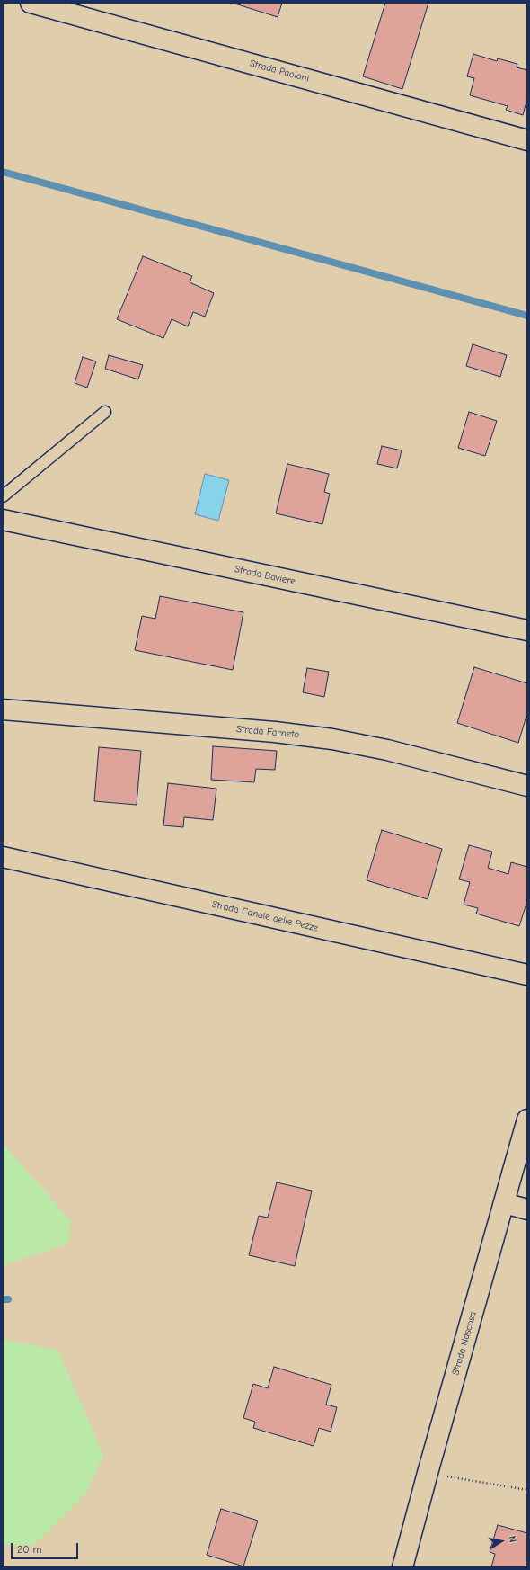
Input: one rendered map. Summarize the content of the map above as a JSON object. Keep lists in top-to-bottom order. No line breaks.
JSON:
{"streets":{"street":["Strada Paoloni","Strada Baviere","Strada Farneto","Strada Canale delle Pezze","Strada Nascosa"]},"scale_bar":"20 m","north":"right"}
